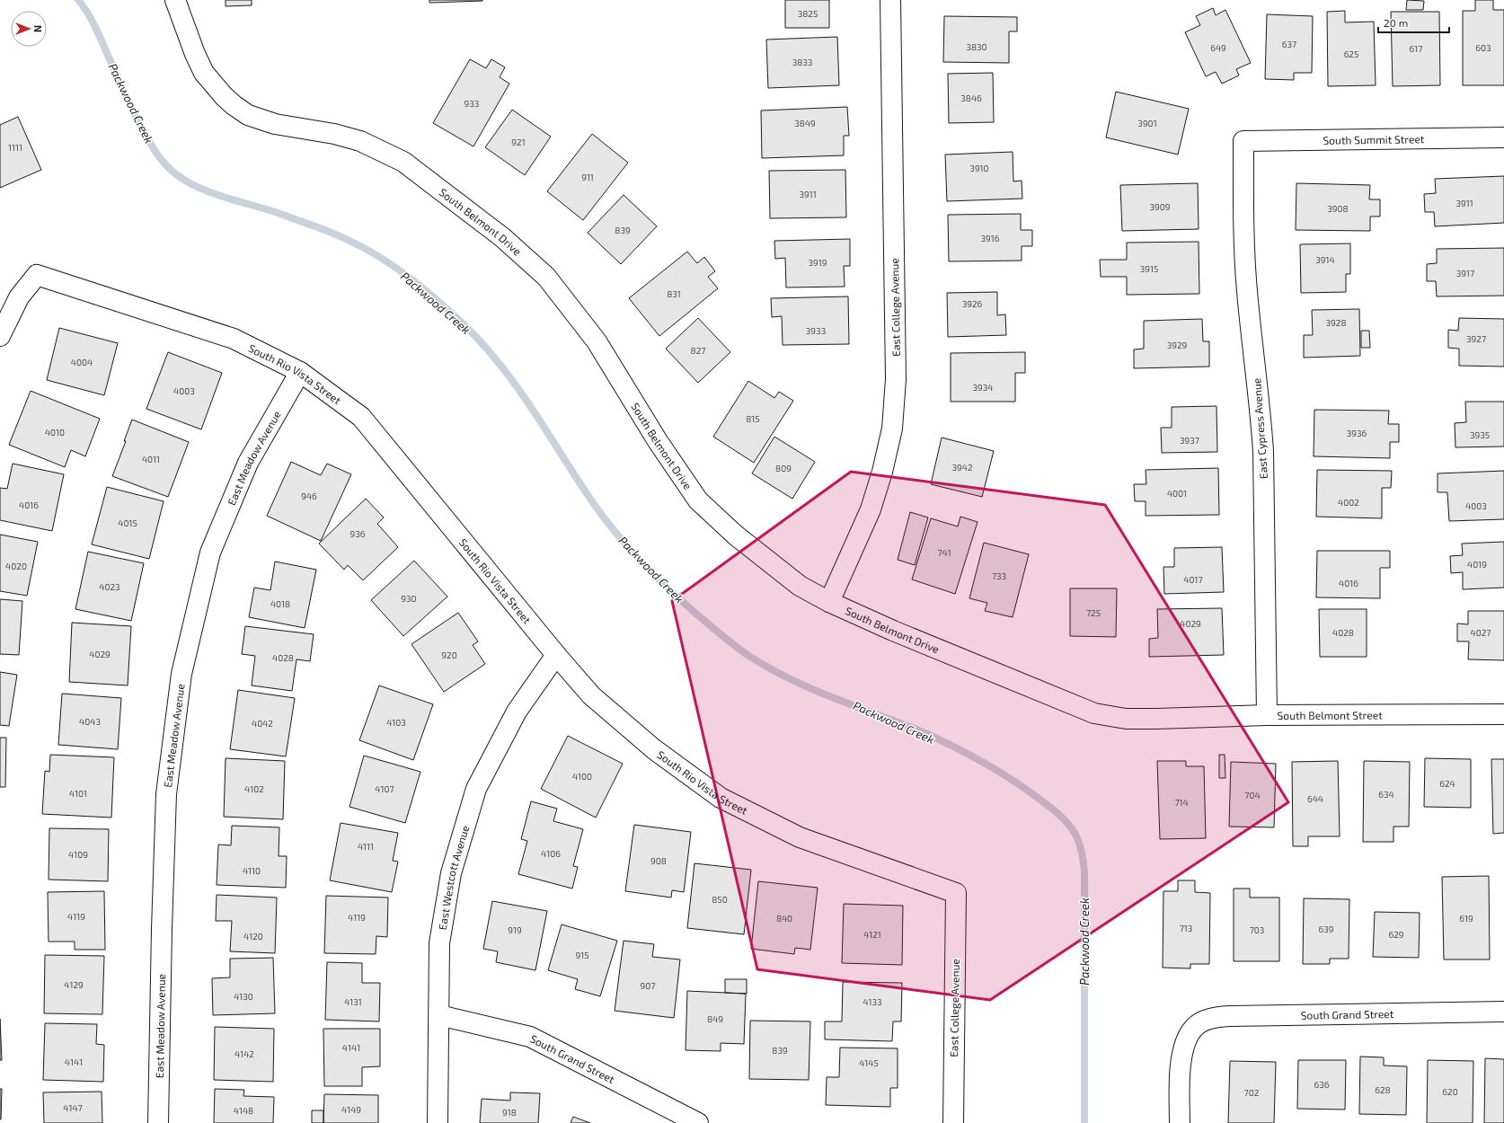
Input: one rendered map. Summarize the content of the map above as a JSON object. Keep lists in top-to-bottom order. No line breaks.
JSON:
{"streets":{"street":["South Summit Street","South Belmont Drive","East College Avenue","South Rio Vista Street","East Cypress Avenue","East Meadow Avenue","South Belmont Street","East Westcott Avenue","South Grand Street"]},"crossings":[["South Summit Street","East Cypress Avenue"],["South Belmont Drive","East College Avenue"],["South Belmont Drive","South Belmont Street"],["East College Avenue","South Rio Vista Street"],["South Rio Vista Street","East Meadow Avenue"],["South Rio Vista Street","East Westcott Avenue"],["East Cypress Avenue","South Belmont Street"],["East Westcott Avenue","South Grand Street"]],"water":["Packwood Creek"],"house_numbers":["3825","637","3830","649","603","617","625","3833","3846","933","3849","3901","921","1111","3910","911","3911","3911","3909","3908","839","3916","3914","3919","3915","3917","831","3926","3928","3933","3927","3929","827","4004","3934","4003","815","4010","3936","3935","3937","4011","3942","809","4001","946","4002","4016","4003","4015","936","741","4019","4020","733","4017","4016","4023","930","4018","725","4029","4028","4027","4029","920","4028","4043","4103","4042","4100","624","4102","4107","4101","634","704","644","714","4111","4106","4109","908","4110","850","4119","4119","840","619","713","639","919","703","4121","629","4120","915","4129","907","4130","4131","4133","849","4141","839","4142","4141","4145","636","628","620","702","4147","4149","4148","918"],"scale_bar":"20 m","north":"right"}
